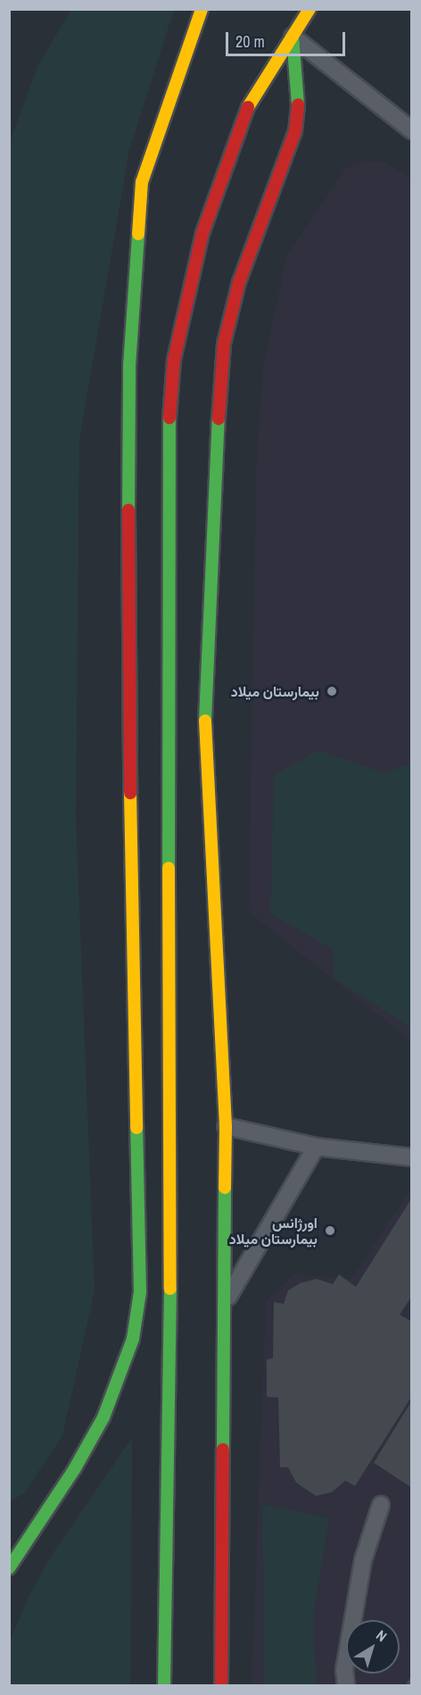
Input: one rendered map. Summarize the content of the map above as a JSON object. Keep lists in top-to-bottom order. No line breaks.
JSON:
{"places":["بیمارستان میلاد","اورژانس بیمارستان میلاد"],"scale_bar":"20 m","north":"top right"}
